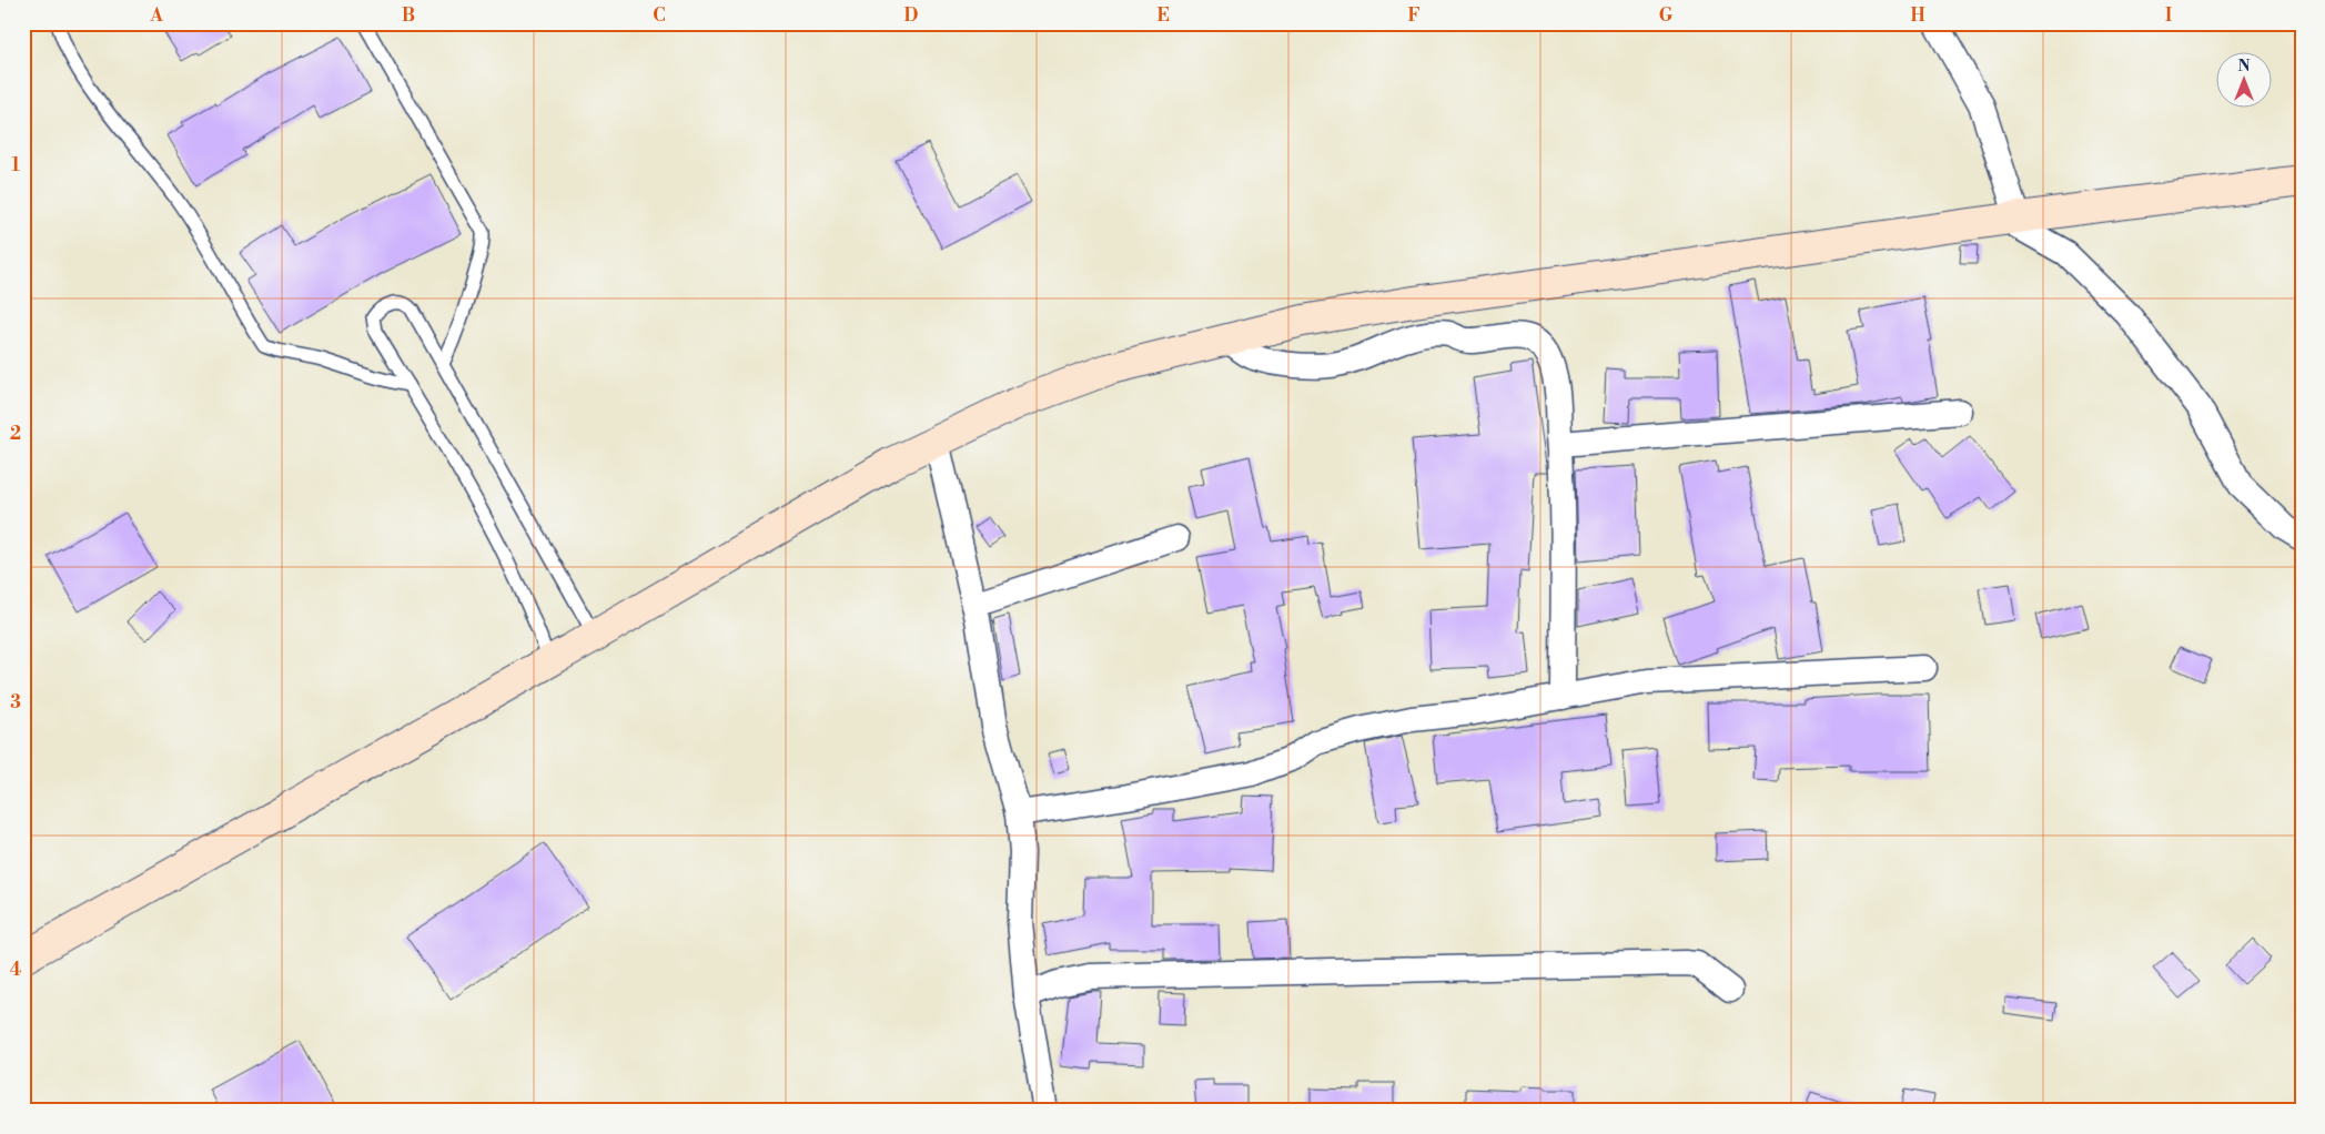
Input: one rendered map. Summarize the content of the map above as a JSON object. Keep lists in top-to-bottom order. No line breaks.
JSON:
{"north":"top","grid":{"columns":["A","B","C","D","E","F","G","H","I"],"rows":["1","2","3","4"]}}
